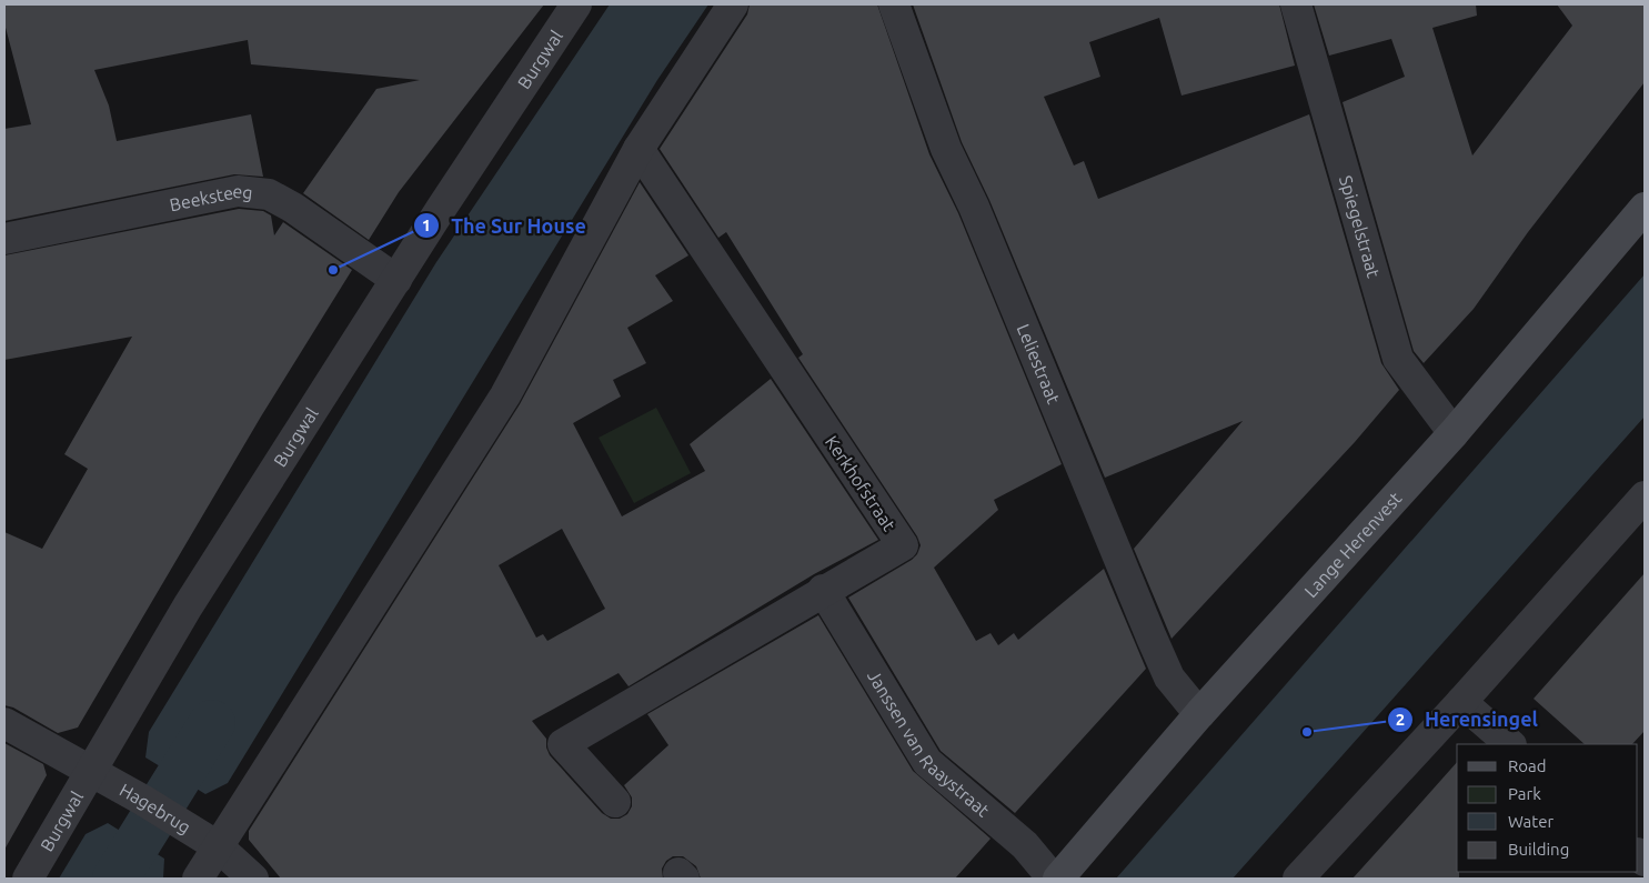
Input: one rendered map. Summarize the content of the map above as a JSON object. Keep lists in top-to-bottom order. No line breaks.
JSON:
{"streets":{"main road":["Lange Herenvest"],"street":["Burgwal","Beeksteeg","Spiegelstraat","Leliestraat","Kerkhofstraat","Janssen van Raaystraat","Hagebrug"]},"crossings":[["Burgwal","Beeksteeg"],["Burgwal","Hagebrug"],["Spiegelstraat","Lange Herenvest"],["Leliestraat","Lange Herenvest"],["Kerkhofstraat","Janssen van Raaystraat"]],"places":["The Sur House","Herensingel"],"legend":["Road","Park","Water","Building"]}
